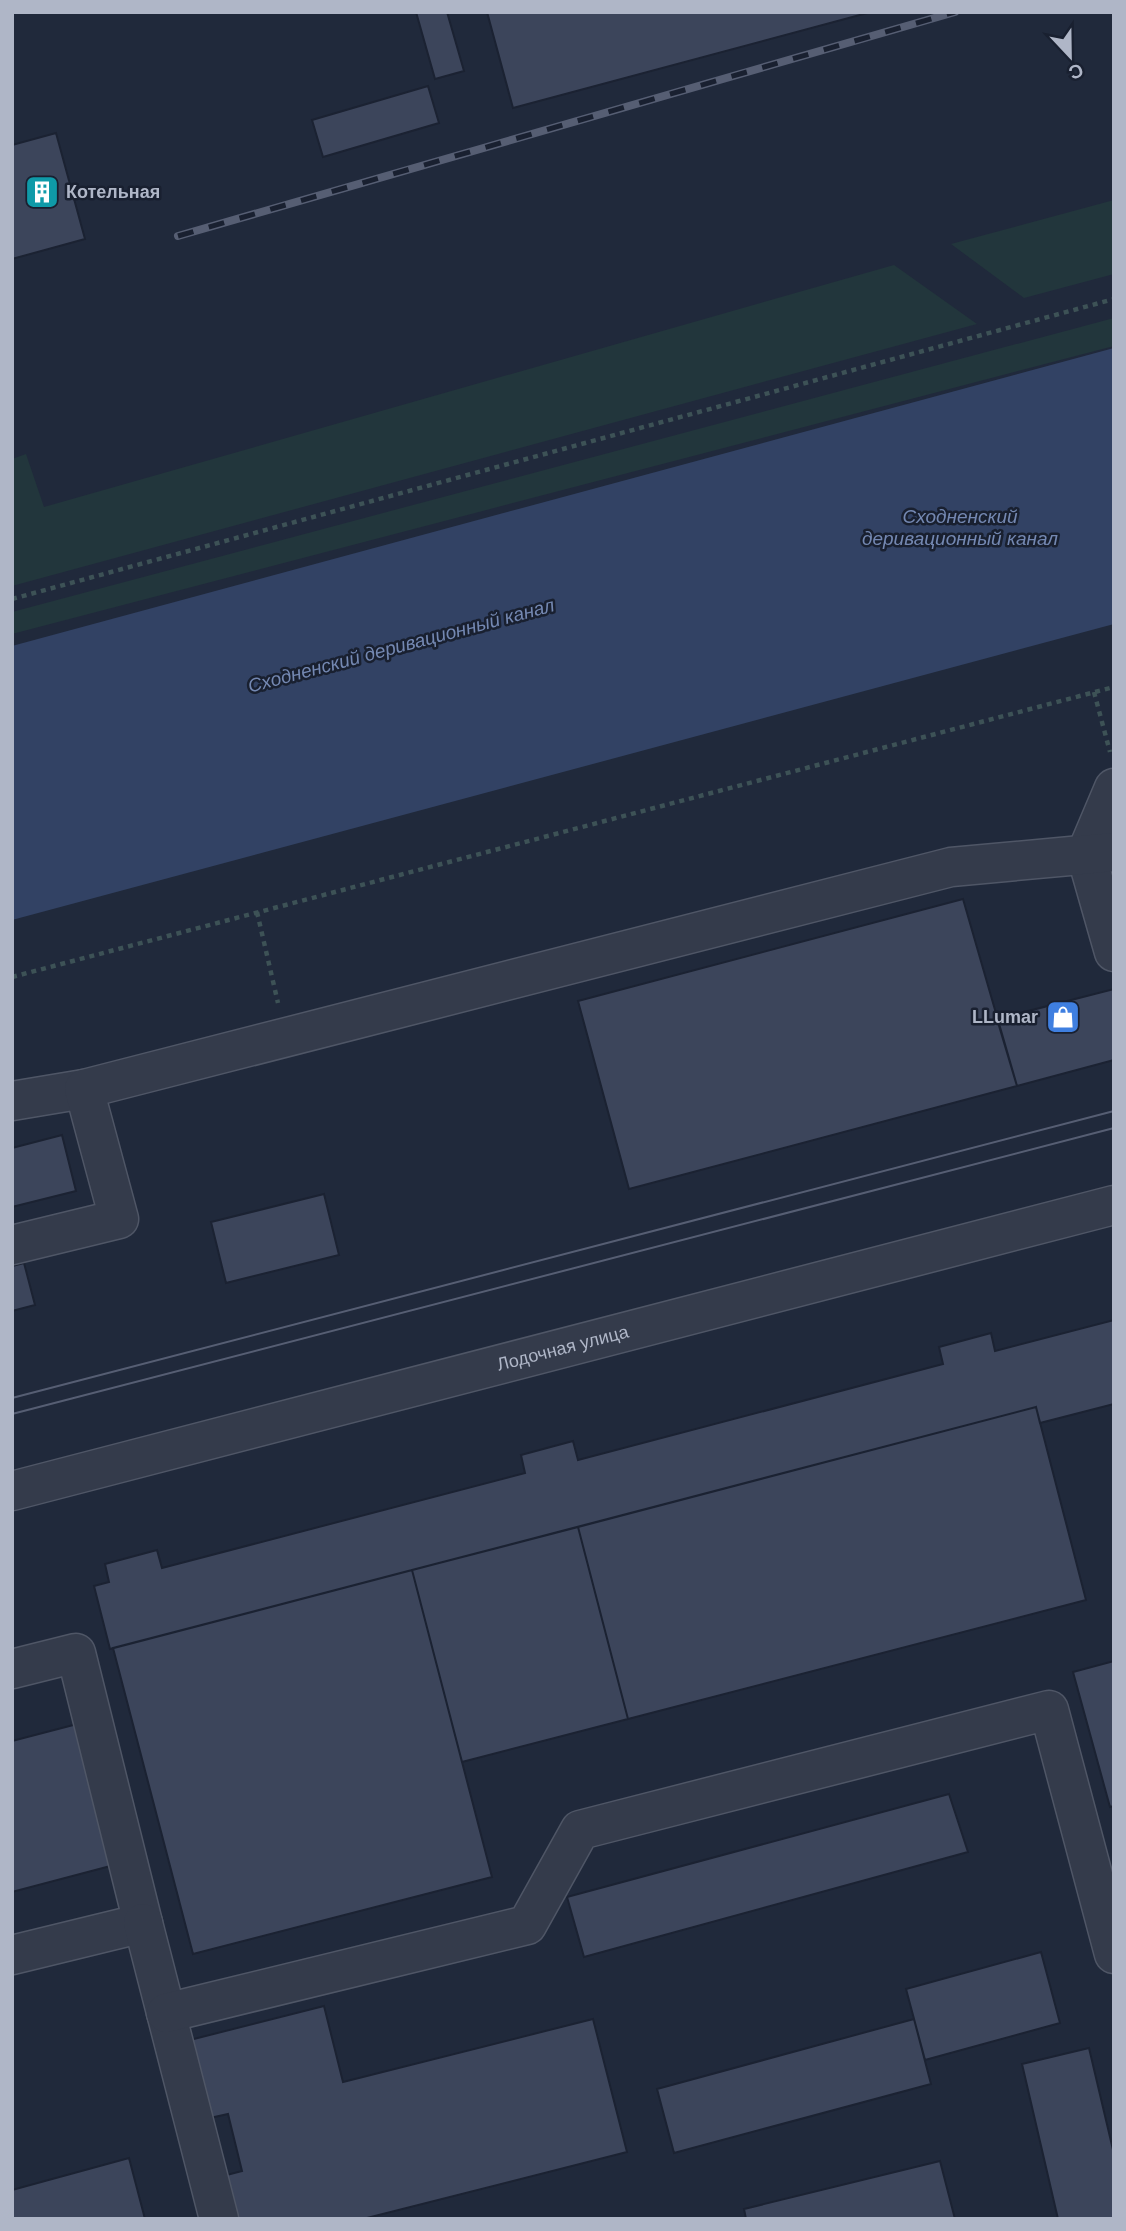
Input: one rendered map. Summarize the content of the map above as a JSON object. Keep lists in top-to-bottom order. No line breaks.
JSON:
{"streets":{"street":["Лодочная улица"]},"water":["Сходненский деривационный канал"],"places":{"building":["Котельная"],"shop":["LLumar"]},"north":"bottom"}
